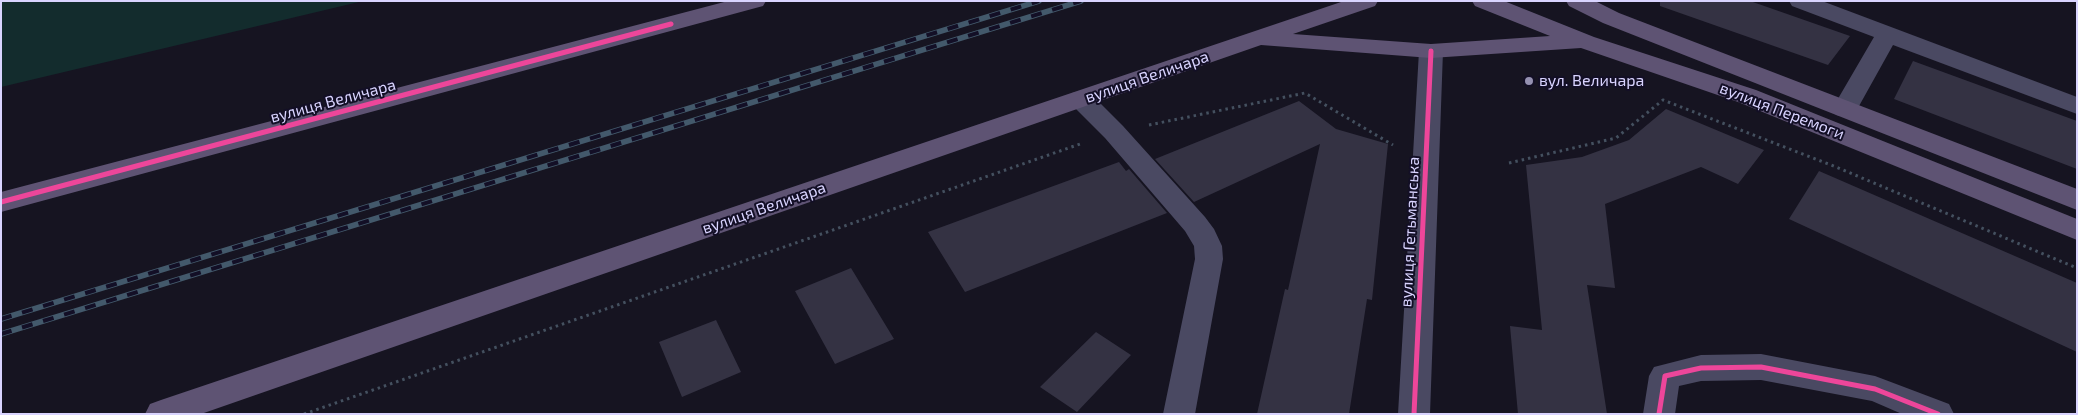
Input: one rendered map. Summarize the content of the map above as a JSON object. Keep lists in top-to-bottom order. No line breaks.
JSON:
{"streets":{"main road":["вулиця Величара","вулиця Перемоги"],"street":["вулиця Гетьманська"]},"places":["вул. Величара"]}
